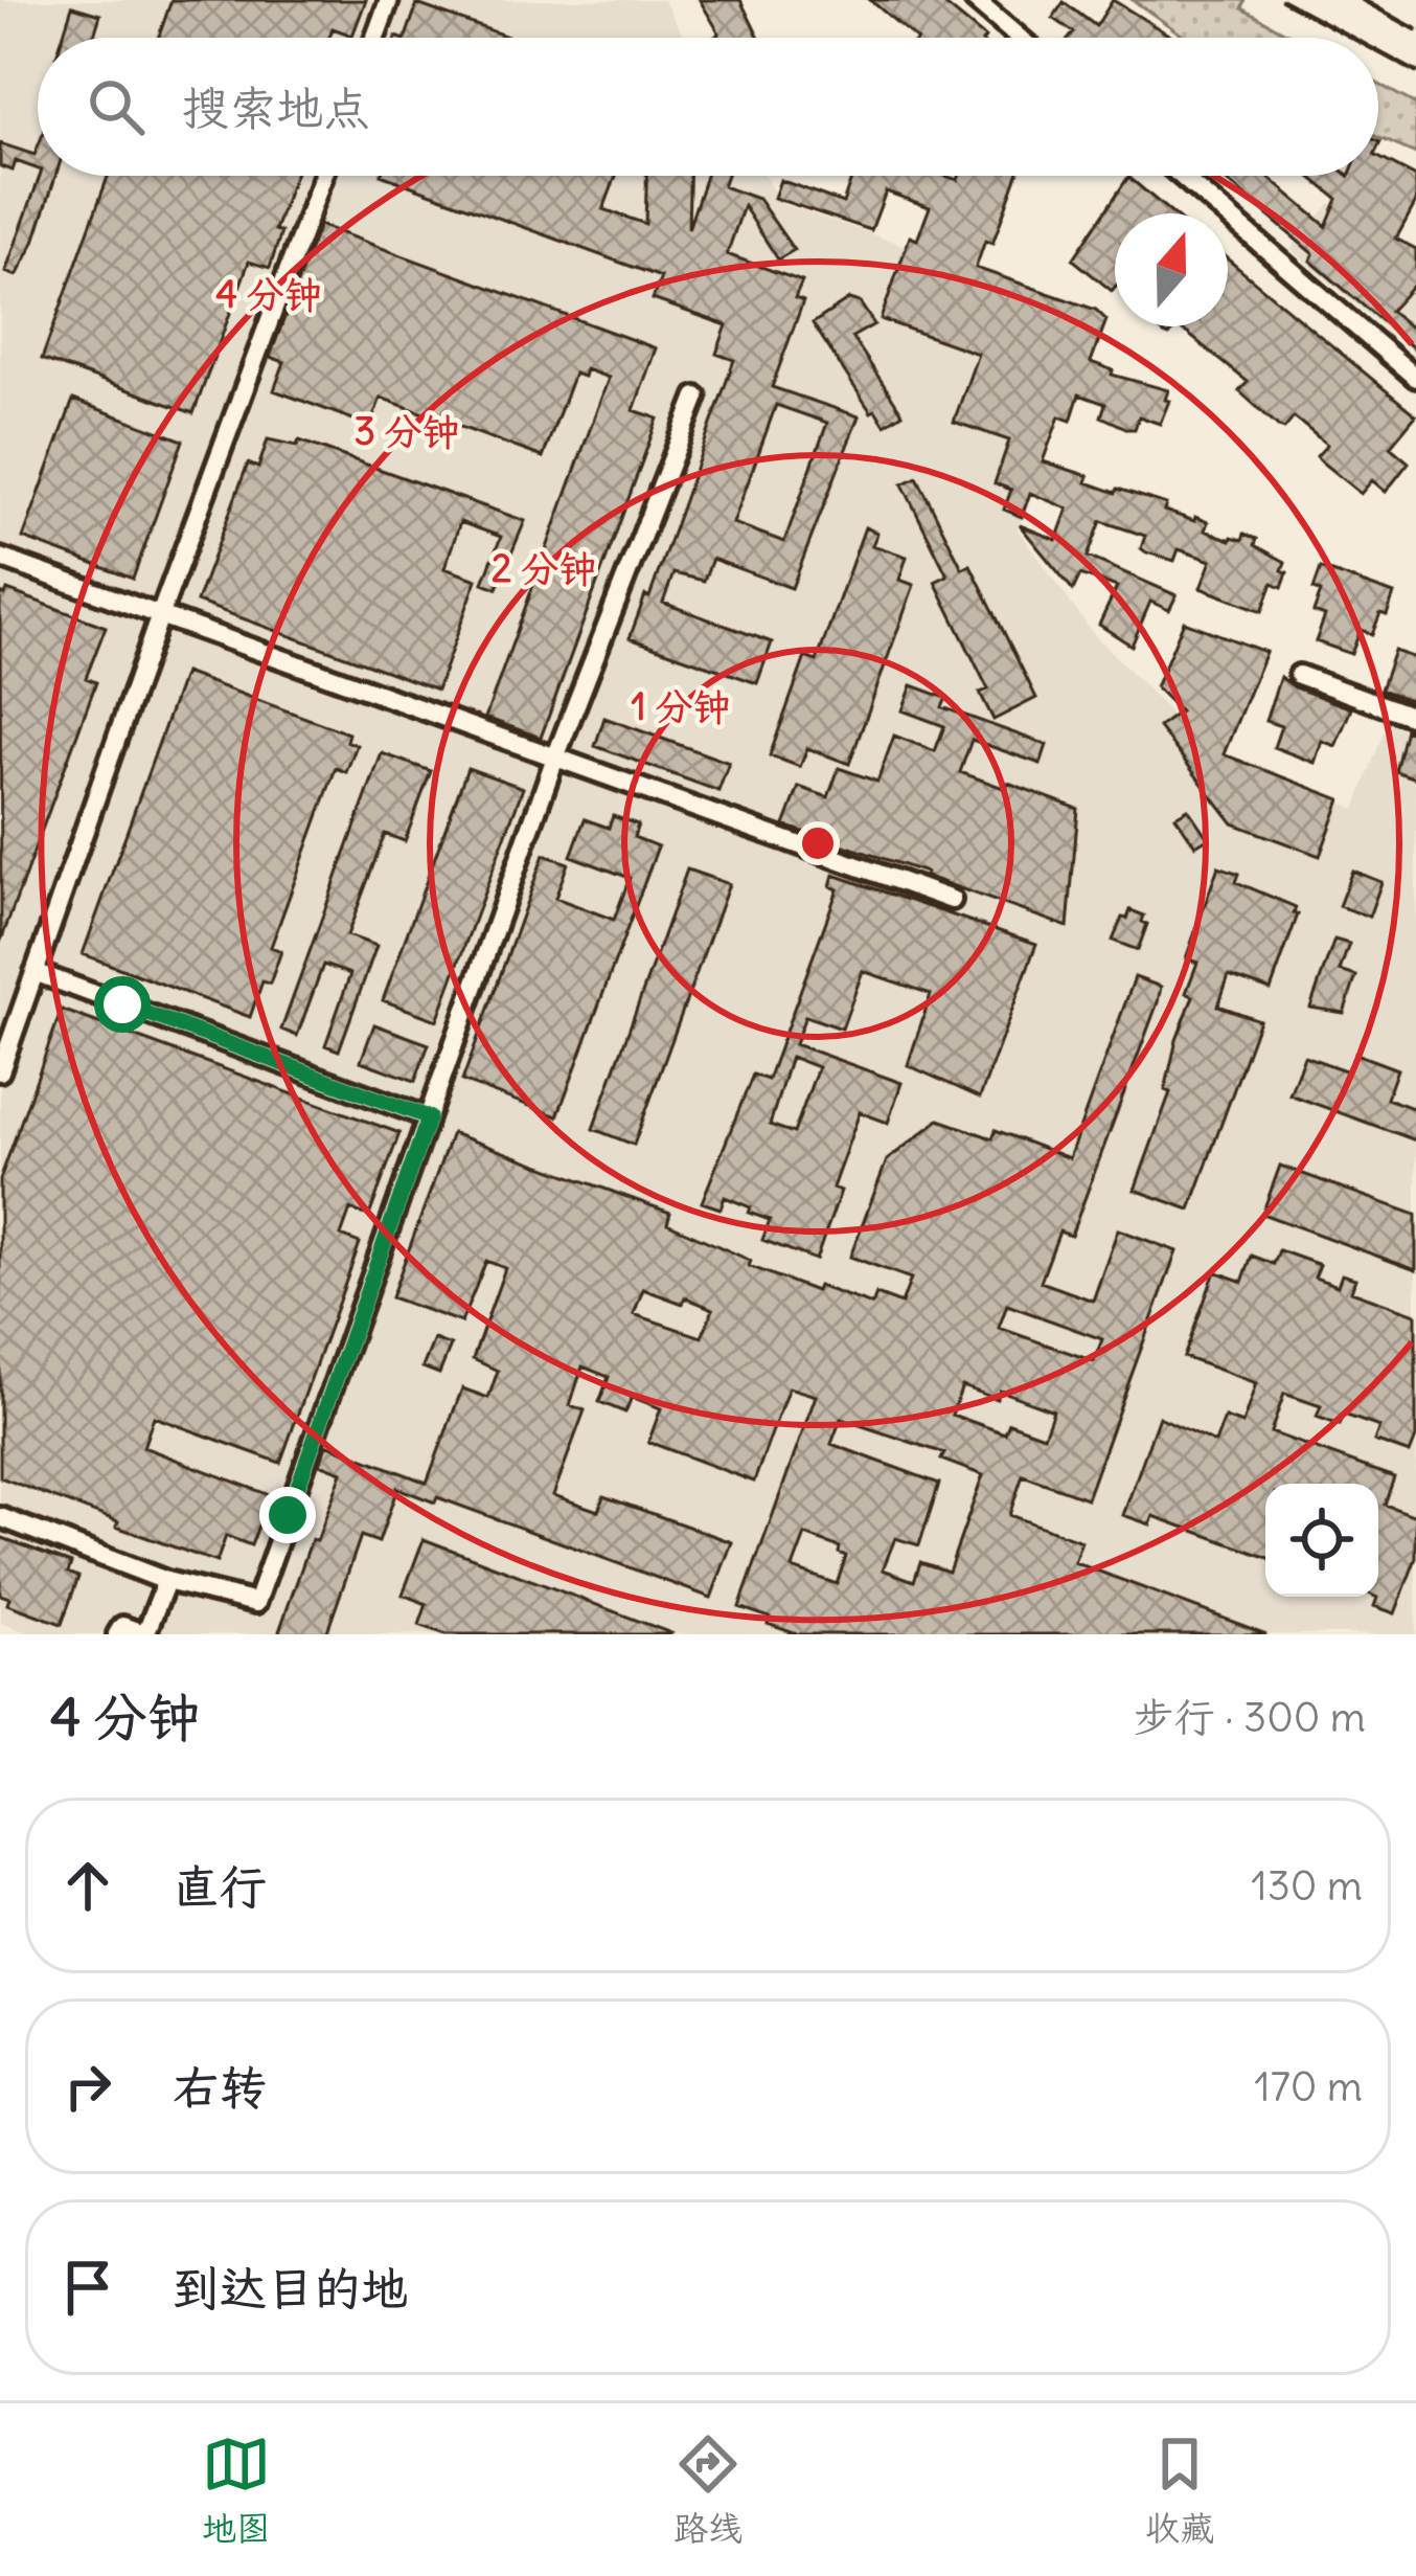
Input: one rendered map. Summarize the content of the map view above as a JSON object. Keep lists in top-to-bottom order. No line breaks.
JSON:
{"north":"top","page":{"search":"搜索地点","heading":["4 分钟","步行 · 300 m"],"list":[["直行","130 m"],["右转","170 m"],"到达目的地"],"nav":["地图","路线","收藏"]},"rings":["4 分钟","3 分钟","2 分钟","1 分钟"]}
